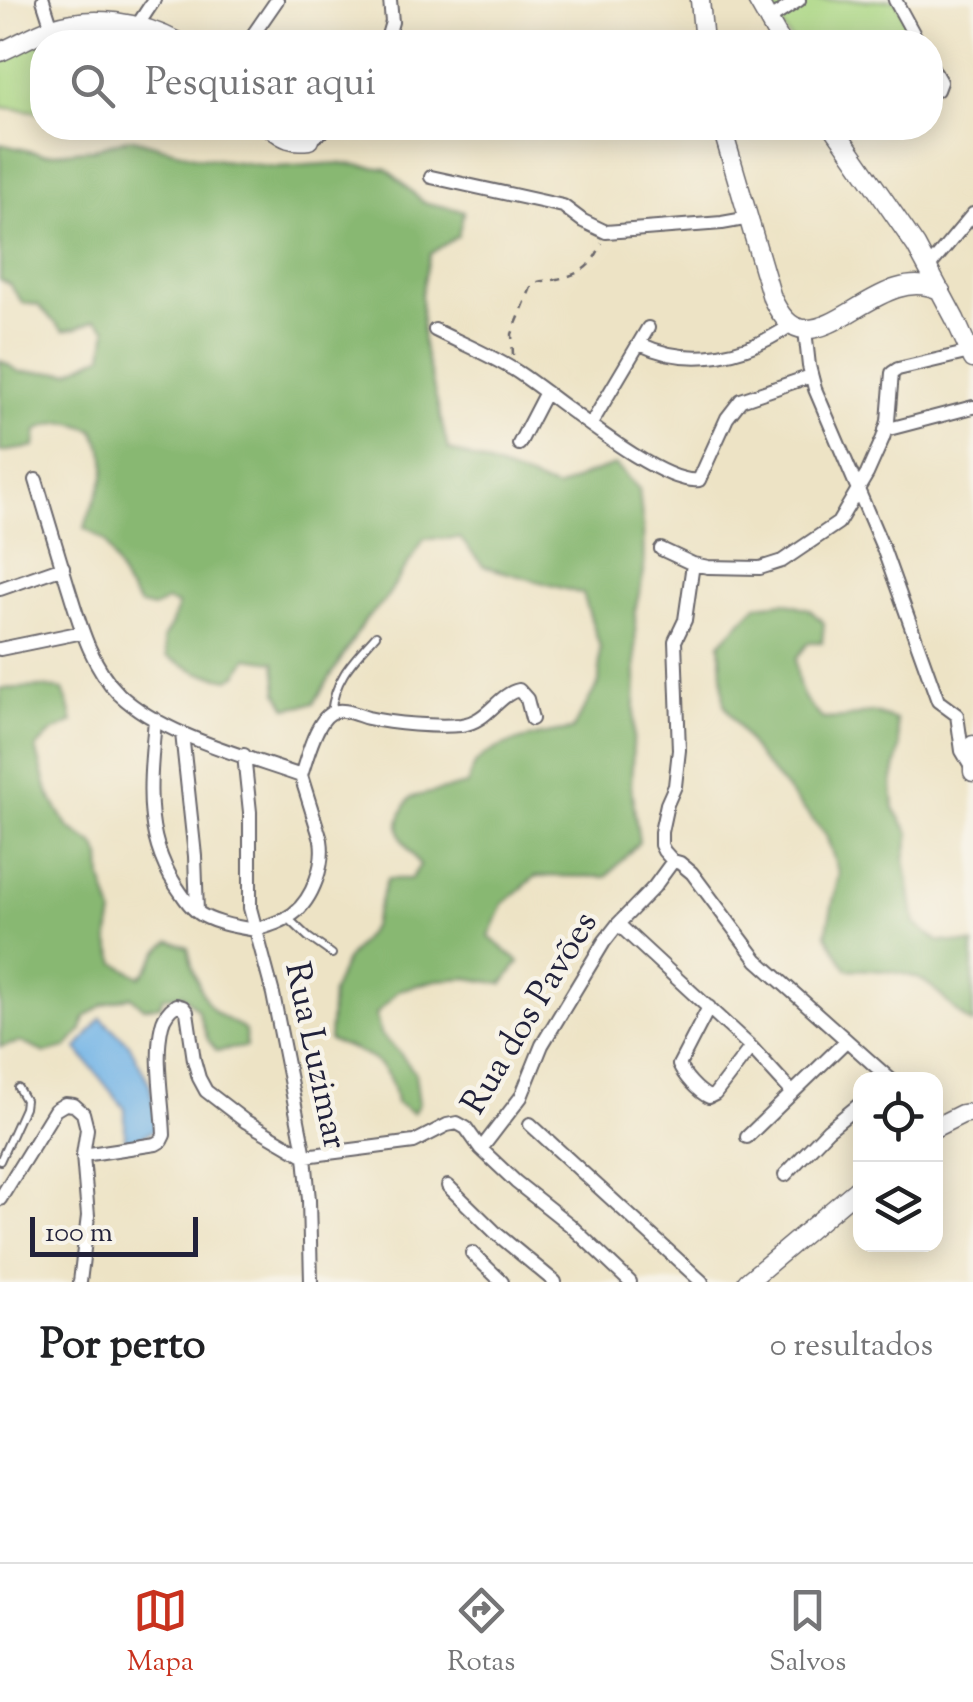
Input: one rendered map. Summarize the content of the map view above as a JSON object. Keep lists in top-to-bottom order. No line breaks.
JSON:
{"streets":{"street":["Rua dos Pavões","Rua Luzimar"]},"scale_bar":"100 m","page":{"search":"Pesquisar aqui","scale":"100 m","heading":["Por perto","0 resultados"],"nav":["Mapa","Rotas","Salvos"]}}
